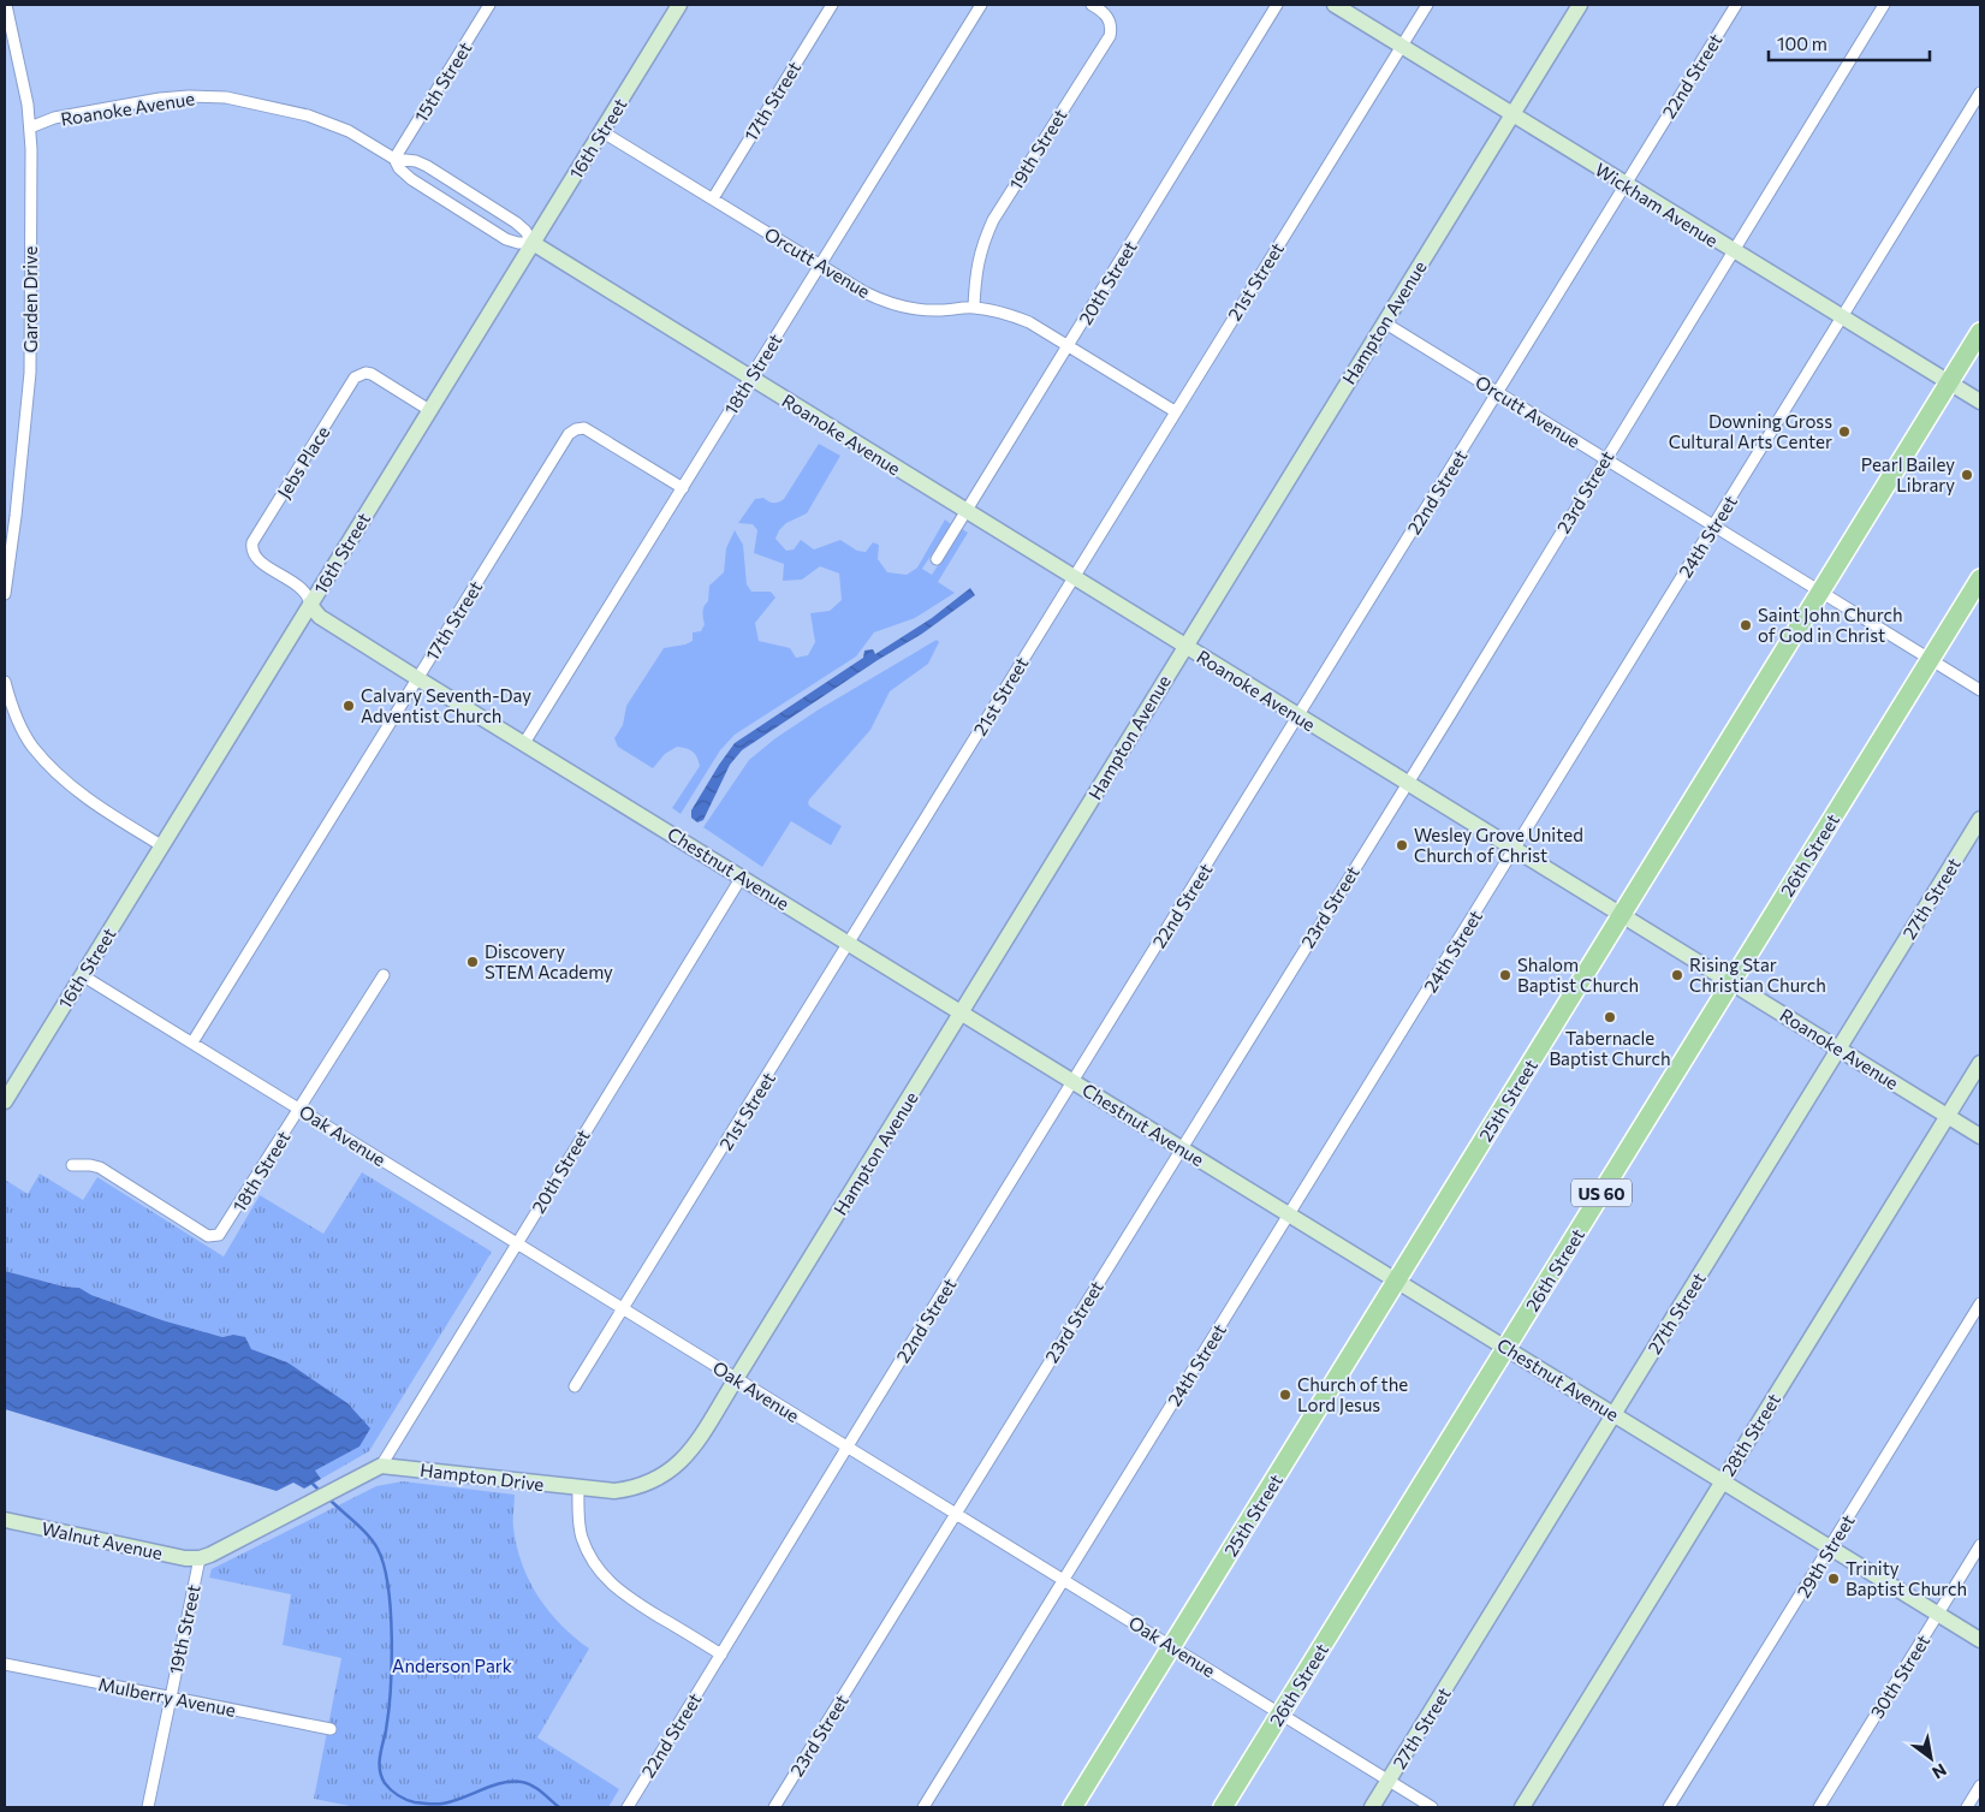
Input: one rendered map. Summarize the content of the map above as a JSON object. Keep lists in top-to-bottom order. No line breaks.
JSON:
{"streets":{"main road":["26th Street","25th Street","US 60"],"street":["22nd Street","15th Street","17th Street","Roanoke Avenue","16th Street","19th Street","Wickham Avenue","Orcutt Avenue","21st Street","20th Street","Garden Drive","Hampton Avenue","18th Street","Jebs Place","23rd Street","24th Street","Chestnut Avenue","27th Street","Oak Avenue","28th Street","Hampton Drive","Walnut Avenue","29th Street","30th Street","Mulberry Avenue"]},"crossings":[["22nd Street","Roanoke Avenue"],["22nd Street","Wickham Avenue"],["22nd Street","Orcutt Avenue"],["22nd Street","Chestnut Avenue"],["22nd Street","Oak Avenue"],["15th Street","Roanoke Avenue"],["17th Street","Orcutt Avenue"],["17th Street","18th Street"],["17th Street","Chestnut Avenue"],["17th Street","Oak Avenue"],["Roanoke Avenue","16th Street"],["Roanoke Avenue","21st Street"],["Roanoke Avenue","20th Street"],["Roanoke Avenue","Garden Drive"],["Roanoke Avenue","Hampton Avenue"],["Roanoke Avenue","18th Street"],["Roanoke Avenue","23rd Street"],["Roanoke Avenue","24th Street"],["Roanoke Avenue","26th Street"],["Roanoke Avenue","27th Street"],["Roanoke Avenue","25th Street"],["Roanoke Avenue","28th Street"],["16th Street","Orcutt Avenue"],["16th Street","Jebs Place"],["16th Street","Chestnut Avenue"],["16th Street","Oak Avenue"],["19th Street","Orcutt Avenue"],["19th Street","Walnut Avenue"],["19th Street","Mulberry Avenue"],["Wickham Avenue","21st Street"],["Wickham Avenue","Hampton Avenue"],["Wickham Avenue","23rd Street"],["Wickham Avenue","24th Street"],["Wickham Avenue","25th Street"],["Orcutt Avenue","21st Street"],["Orcutt Avenue","20th Street"],["Orcutt Avenue","Hampton Avenue"],["Orcutt Avenue","18th Street"],["Orcutt Avenue","23rd Street"],["Orcutt Avenue","24th Street"],["Orcutt Avenue","26th Street"],["Orcutt Avenue","25th Street"],["21st Street","Chestnut Avenue"],["21st Street","Oak Avenue"],["20th Street","Chestnut Avenue"],["20th Street","Oak Avenue"],["20th Street","Hampton Drive"],["Hampton Avenue","Chestnut Avenue"],["Hampton Avenue","Oak Avenue"],["Hampton Avenue","Hampton Drive"],["18th Street","Chestnut Avenue"],["18th Street","Oak Avenue"],["Jebs Place","Chestnut Avenue"],["23rd Street","Chestnut Avenue"],["23rd Street","Oak Avenue"],["24th Street","Chestnut Avenue"],["24th Street","Oak Avenue"],["26th Street","Chestnut Avenue"],["26th Street","Oak Avenue"],["Chestnut Avenue","27th Street"],["Chestnut Avenue","25th Street"],["Chestnut Avenue","28th Street"],["Chestnut Avenue","29th Street"],["Chestnut Avenue","30th Street"],["27th Street","Oak Avenue"],["25th Street","Oak Avenue"],["Oak Avenue","Hampton Drive"]],"parks":["Anderson Park"],"places":["Downing Gross Cultural Arts Center","Pearl Bailey Library","Saint John Church of God in Christ","Calvary Seventh-Day Adventist Church","Wesley Grove United Church of Christ","Discovery STEM Academy","Shalom Baptist Church","Rising Star Christian Church","Tabernacle Baptist Church","Church of the Lord Jesus","Trinity Baptist Church"],"scale_bar":"100 m","north":"bottom right"}
